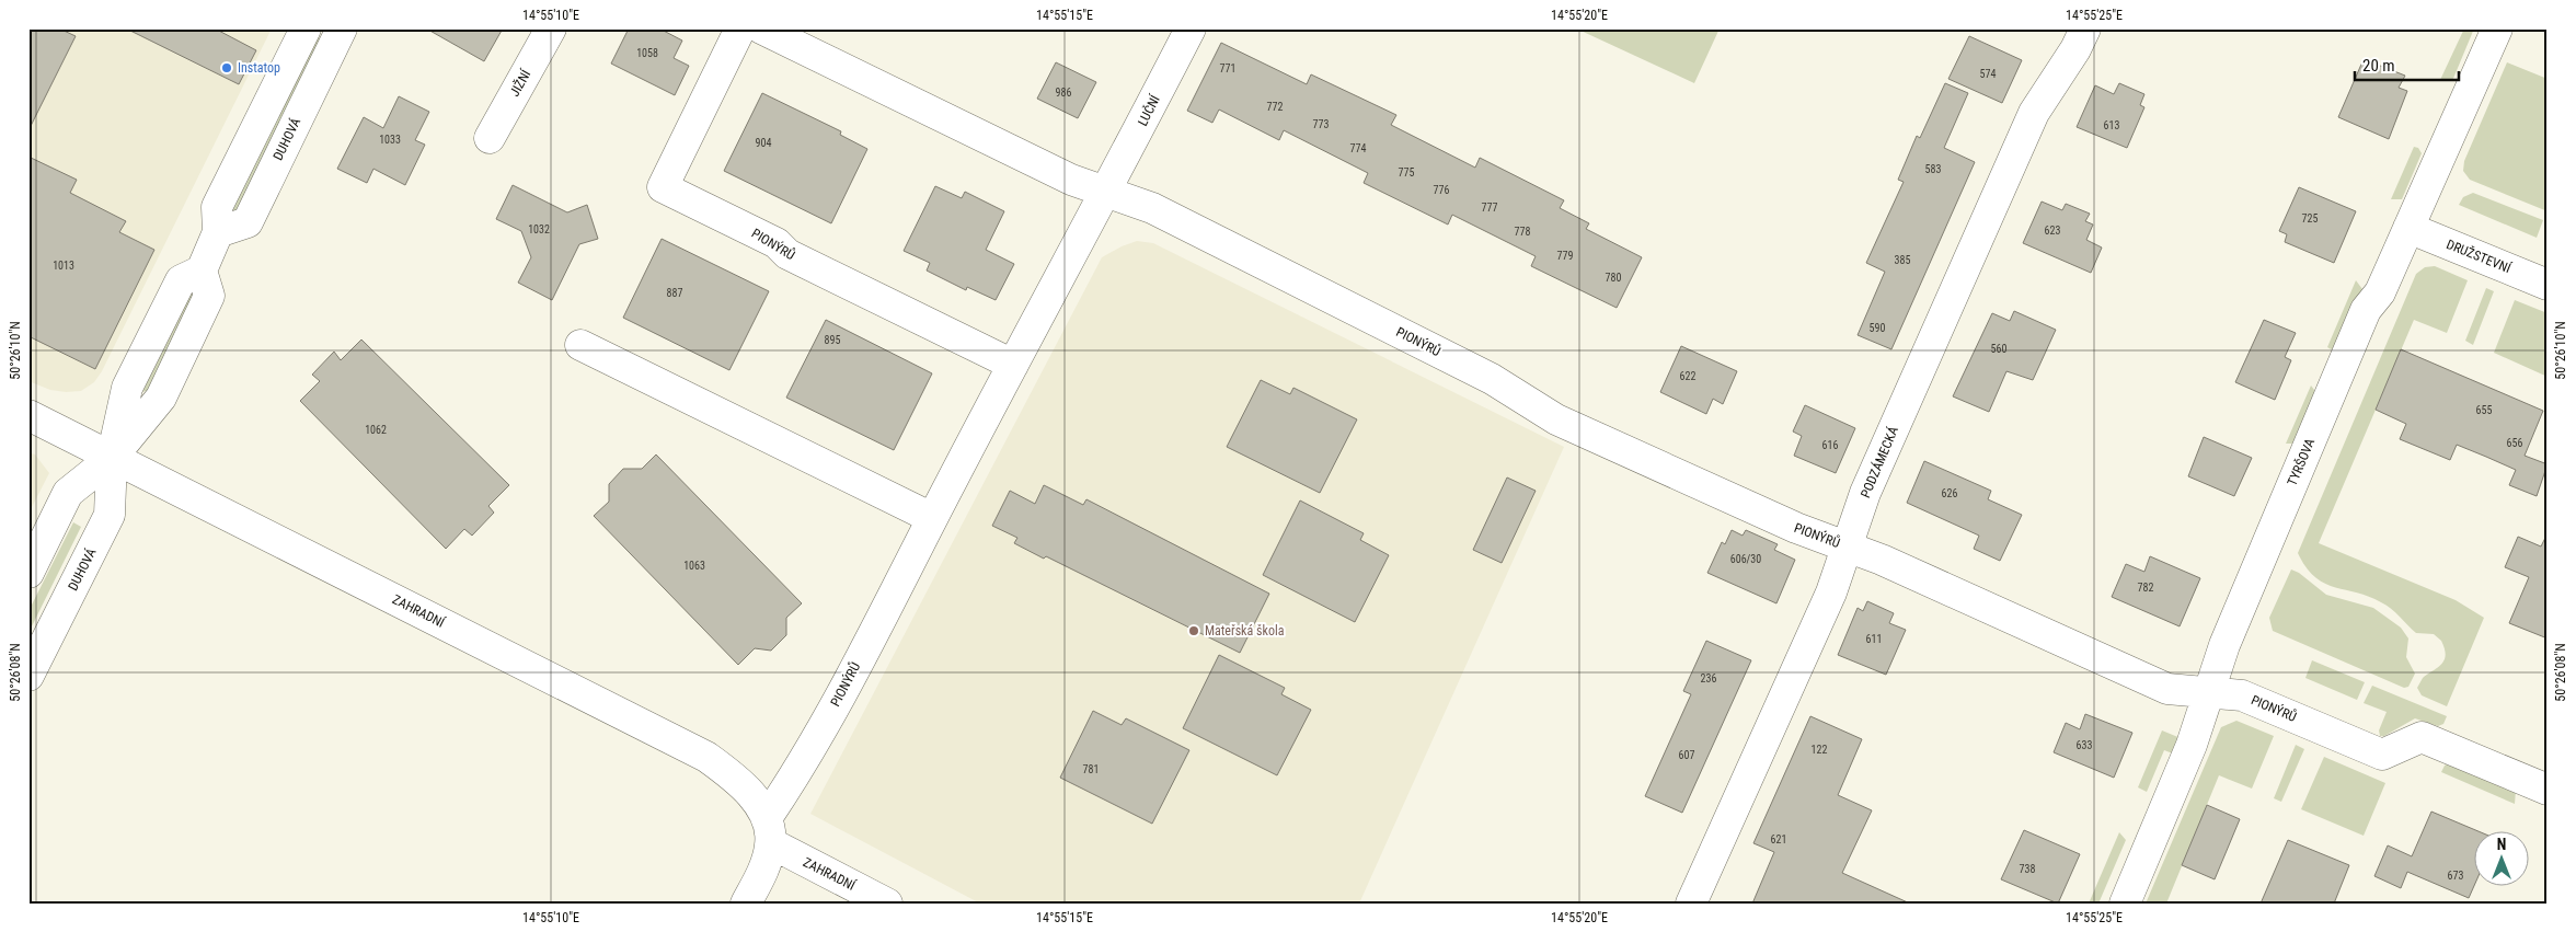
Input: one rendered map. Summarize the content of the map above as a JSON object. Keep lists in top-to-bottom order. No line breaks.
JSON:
{"streets":{"street":["JIŽNÍ","LUČNÍ","DUHOVÁ","PIONÝRŮ","DRUŽSTEVNÍ","PODZÁMECKÁ","TYRŠOVA","ZAHRADNÍ"]},"crossings":[["LUČNÍ","PIONÝRŮ"],["DUHOVÁ","ZAHRADNÍ"],["PIONÝRŮ","PODZÁMECKÁ"],["PIONÝRŮ","TYRŠOVA"],["PIONÝRŮ","ZAHRADNÍ"],["DRUŽSTEVNÍ","TYRŠOVA"]],"places":["Instatop","Mateřská škola"],"house_numbers":["1058","771","574","986","772","773","613","1033","904","774","583","775","776","777","725","1032","623","778","779","385","1013","780","887","590","895","560","622","655","1062","656","616","626","606/30","1063","782","611","236","633","122","607","781","621","738","673"],"scale_bar":"20 m","north":"top","coordinates":["14°55'10\"E","14°55'15\"E","14°55'20\"E","14°55'25\"E","50°26'10\"N","50°26'08\"N"]}
